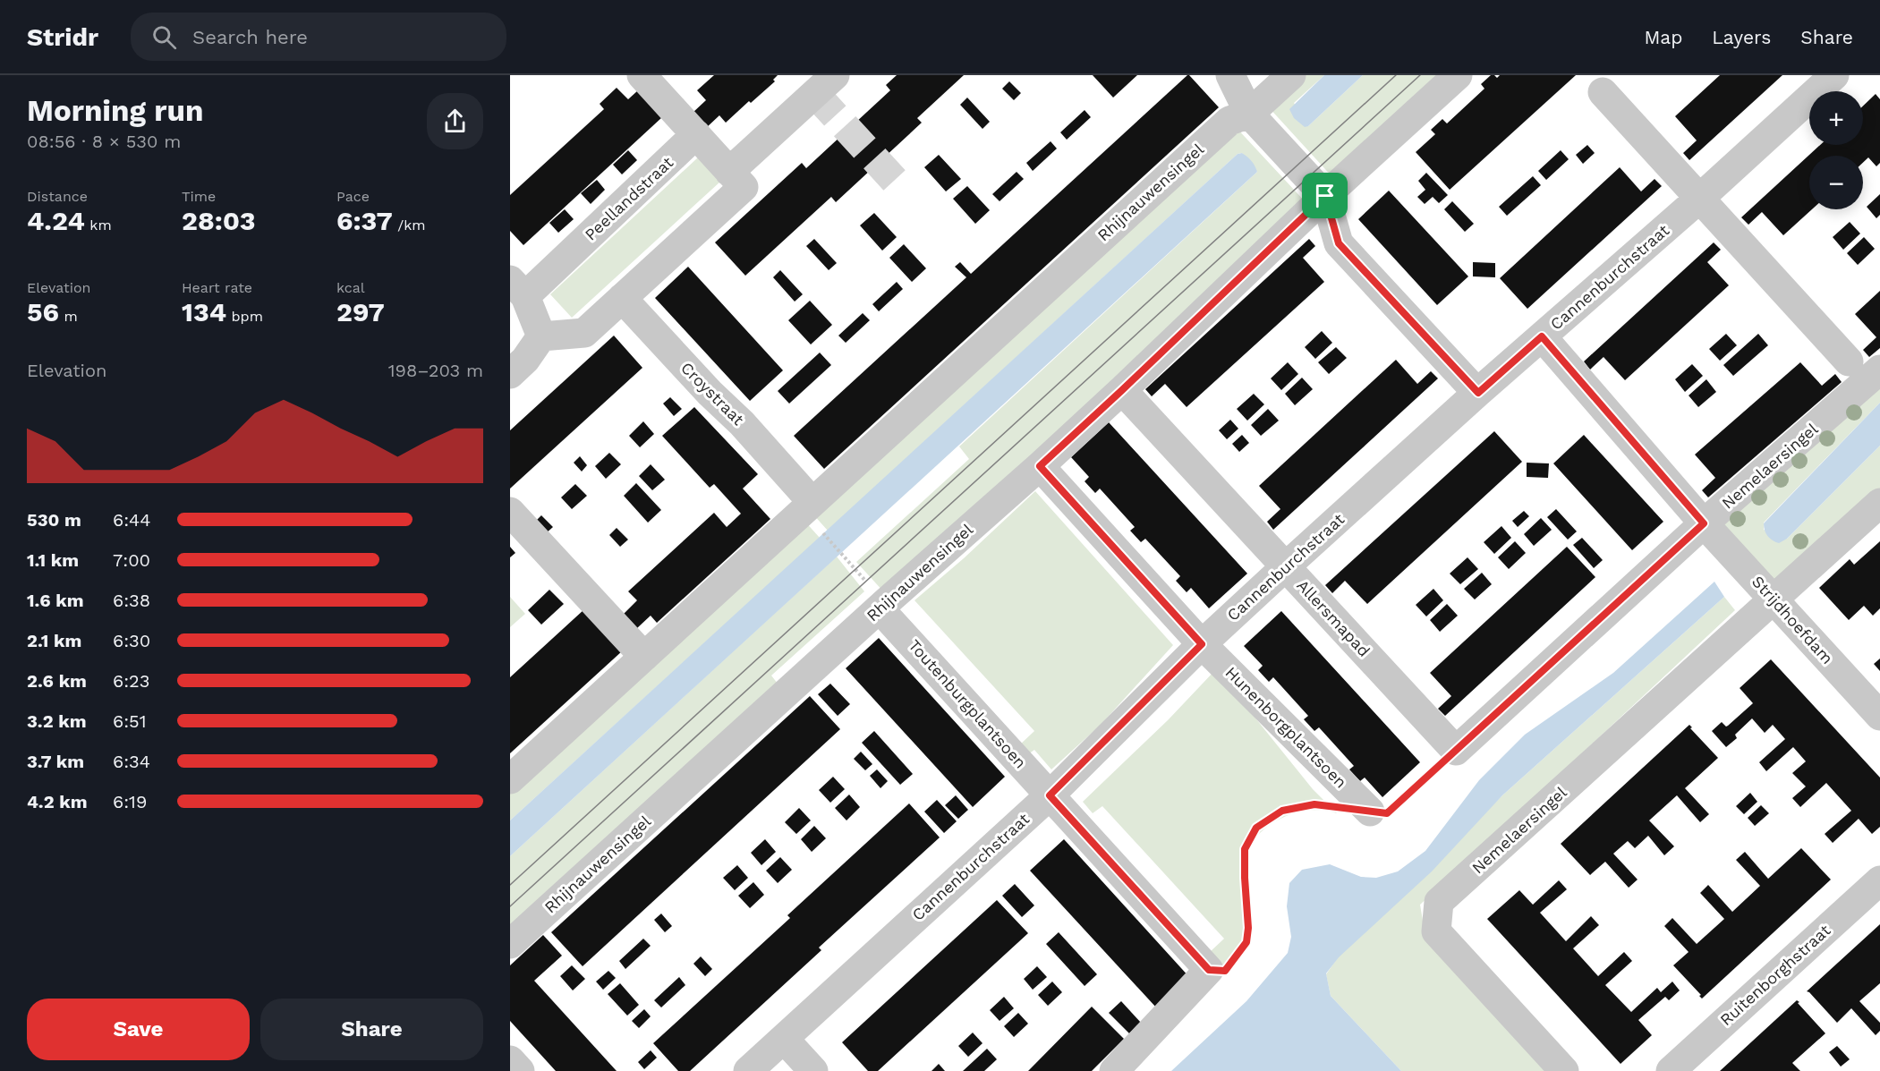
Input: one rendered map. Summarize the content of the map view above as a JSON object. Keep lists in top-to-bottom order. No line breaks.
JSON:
{"streets":{"street":["Rhijnauwensingel","Peellandstraat","Cannenburchstraat","Croystraat","Nemelaersingel","Allersmapad","Strijdhoefdam","Toutenburgplantsoen","Hunenborgplantsoen","Ruitenborghstraat"]},"crossings":[["Rhijnauwensingel","Allersmapad"],["Cannenburchstraat","Allersmapad"],["Cannenburchstraat","Strijdhoefdam"],["Cannenburchstraat","Toutenburgplantsoen"],["Cannenburchstraat","Hunenborgplantsoen"],["Nemelaersingel","Allersmapad"],["Nemelaersingel","Strijdhoefdam"]],"page":{"header":"Stridr","search":"Search here","nav":["Map","Layers","Share"],"heading":["Morning run","08:56 · 8 × 530 m"],"map_buttons":["+","−"],"stats":[["Distance","4.24 km"],["Time","28:03"],["Pace","6:37 /km"],["Elevation","56 m"],["Heart rate","134 bpm"],["kcal","297"]],"chart":["Elevation","198–203 m"],"list":[{"name":"530 m","note":"6:44"},{"name":"1.1 km","note":"7:00"},{"name":"1.6 km","note":"6:38"},{"name":"2.1 km","note":"6:30"},{"name":"2.6 km","note":"6:23"},{"name":"3.2 km","note":"6:51"},{"name":"3.7 km","note":"6:34"},{"name":"4.2 km","note":"6:19"}],"buttons":["Save","Share"]}}
